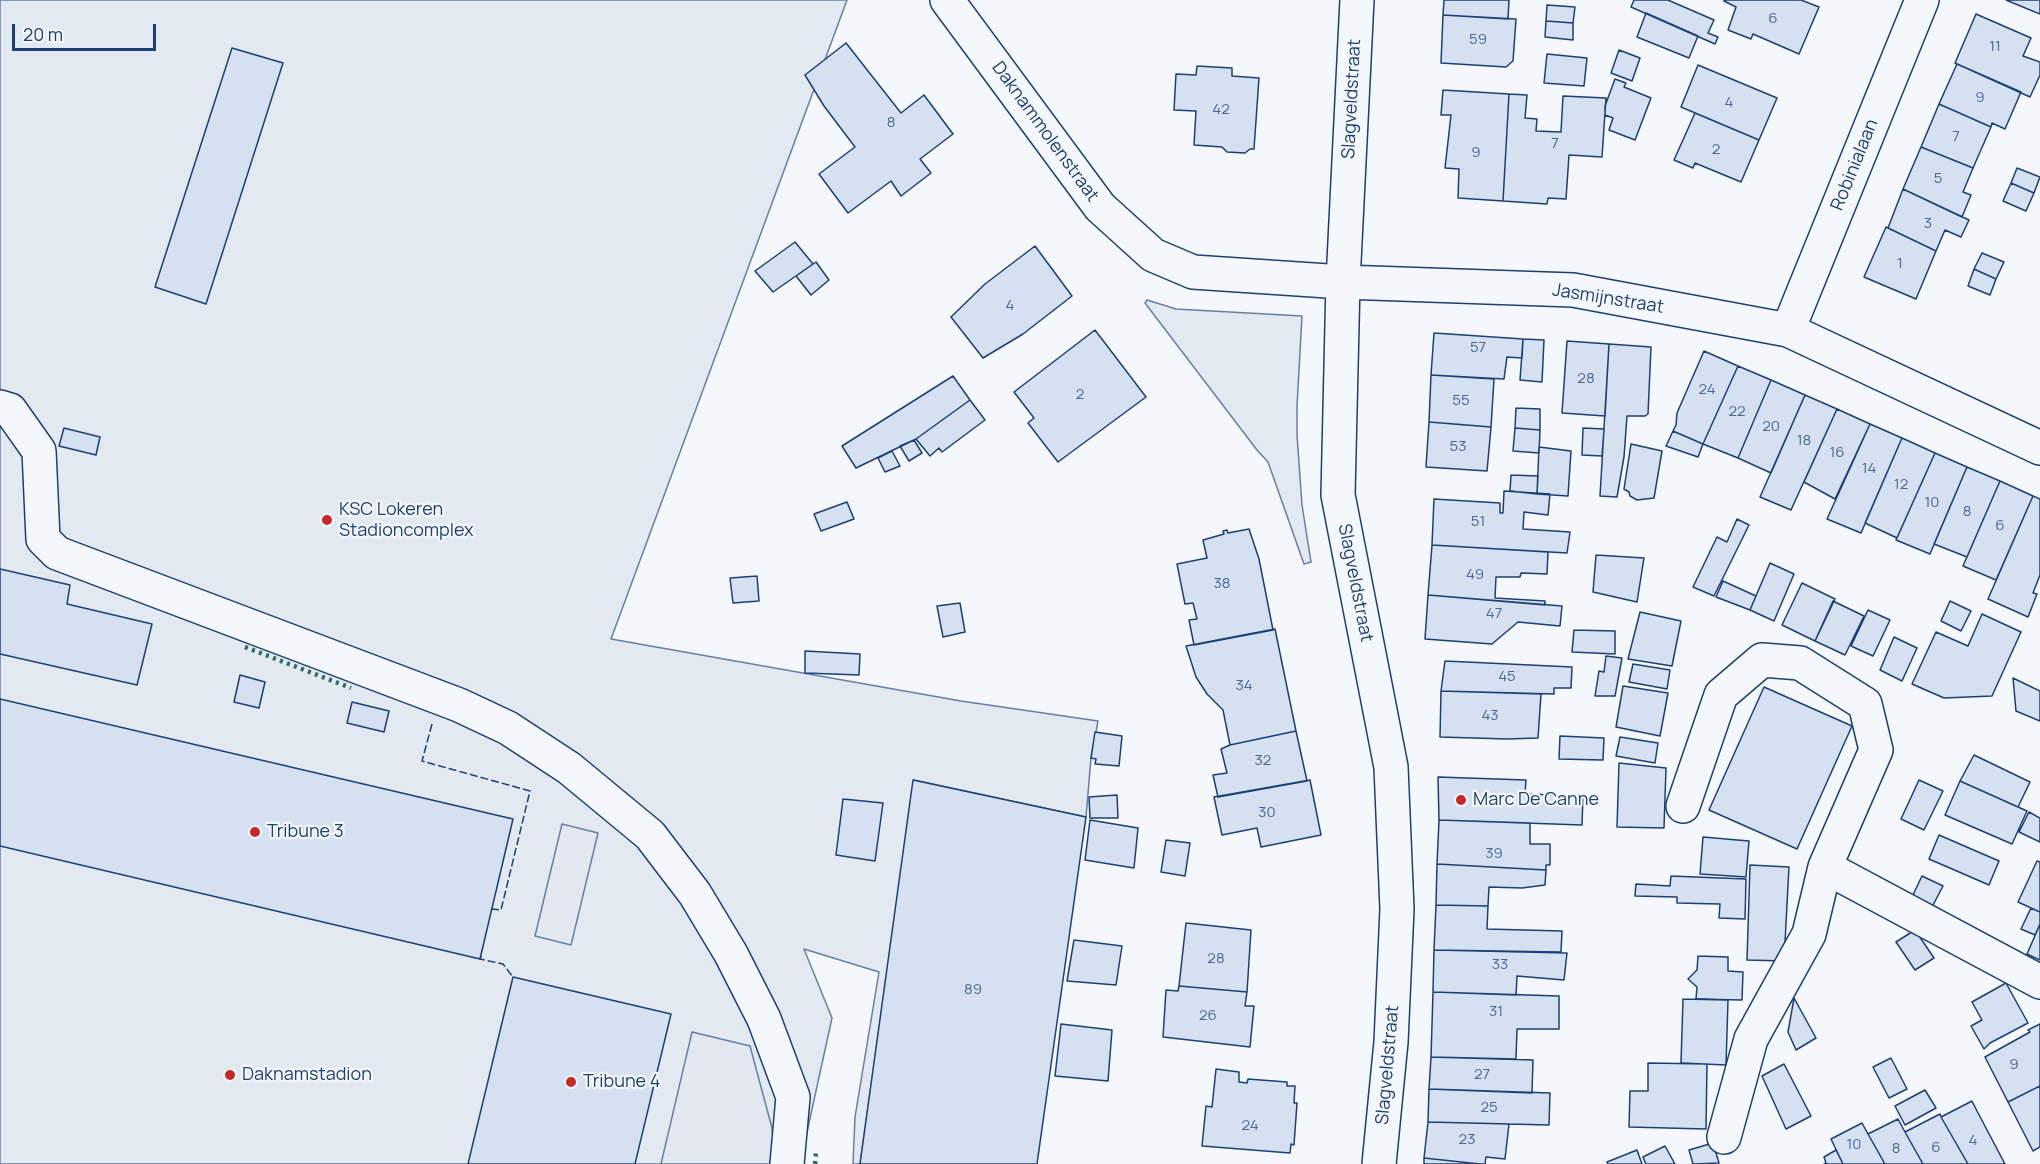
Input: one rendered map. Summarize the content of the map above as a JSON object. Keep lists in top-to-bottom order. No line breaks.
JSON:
{"streets":{"street":["Slagveldstraat","Daknammolenstraat","Robinialaan","Jasmijnstraat"]},"crossings":[["Slagveldstraat","Jasmijnstraat"],["Daknammolenstraat","Jasmijnstraat"],["Robinialaan","Jasmijnstraat"]],"places":["KSC Lokeren Stadioncomplex","Marc De Canne","Tribune 3","Daknamstadion","Tribune 4"],"house_numbers":["6","59","11","9","4","42","8","7","7","2","9","5","3","1","4","57","28","24","2","55","22","20","18","53","16","14","12","10","8","51","6","49","38","47","45","34","43","32","30","39","28","33","89","31","26","9","27","25","24","23","4","10","6","8"],"scale_bar":"20 m"}
